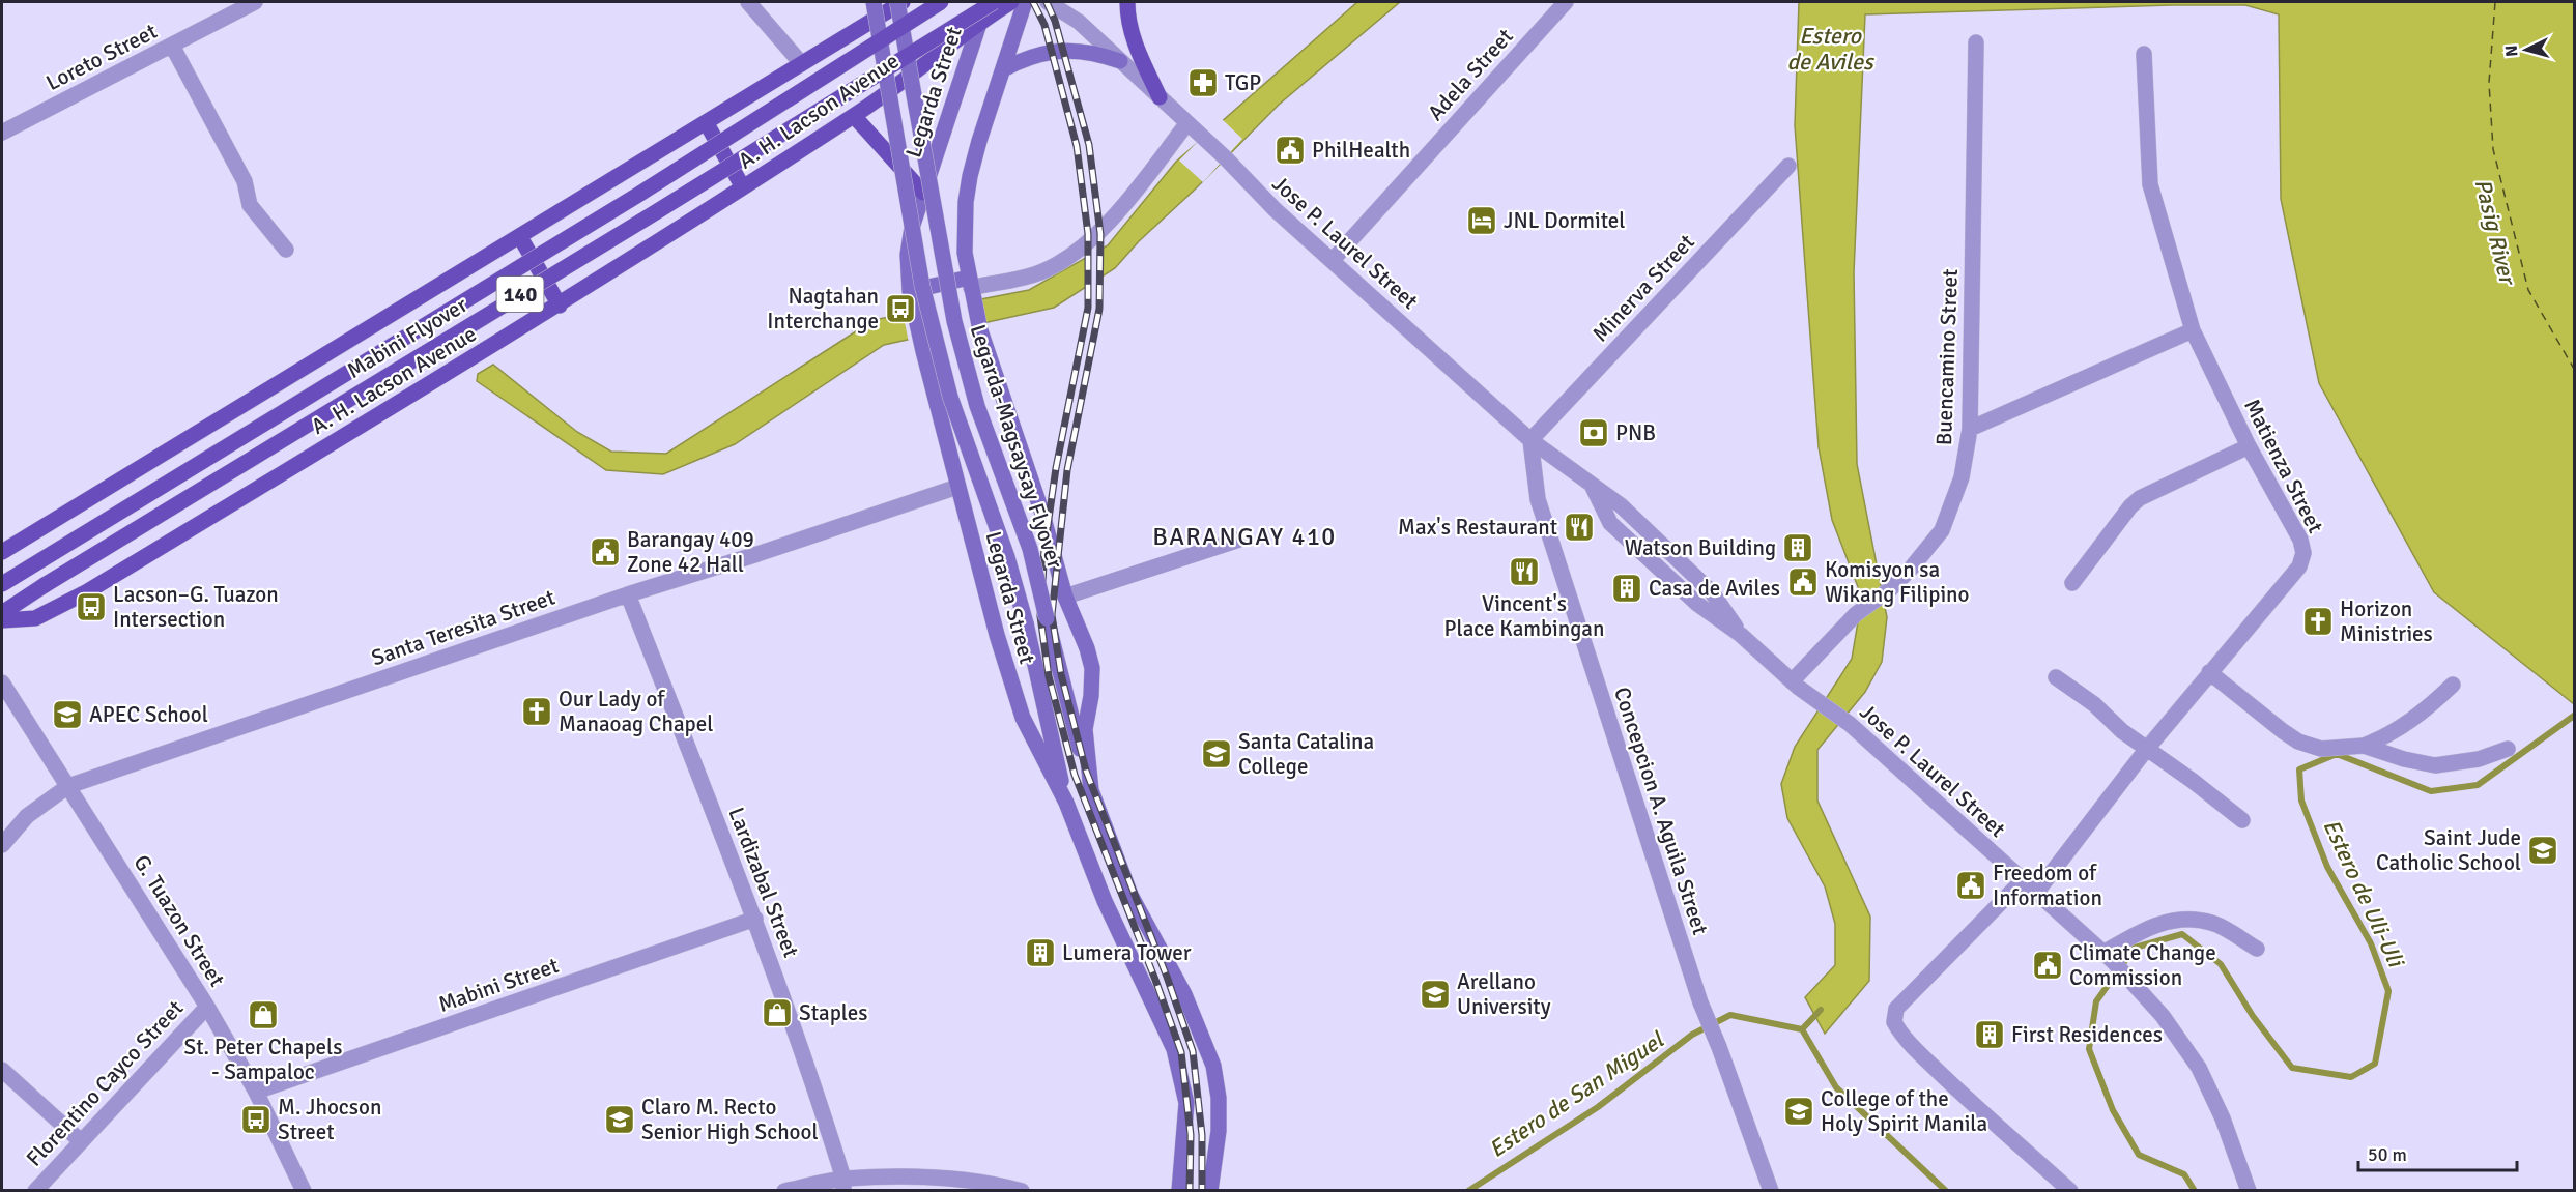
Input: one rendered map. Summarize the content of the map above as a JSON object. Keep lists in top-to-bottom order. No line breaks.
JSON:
{"streets":{"main road":["Legarda Street","A. H. Lacson Avenue","140","Mabini Flyover","Legarda-Magsaysay Flyover"],"street":["Loreto Street","Adela Street","Jose P. Laurel Street","Minerva Street","Buencamino Street","Matienza Street","Santa Teresita Street","Concepcion A. Aguila Street","Lardizabal Street","G. Tuazon Street","Mabini Street","Florentino Cayco Street"]},"crossings":[["Adela Street","Jose P. Laurel Street"],["Legarda Street","A. H. Lacson Avenue"],["Legarda Street","Legarda-Magsaysay Flyover"],["Legarda Street","Santa Teresita Street"],["Jose P. Laurel Street","Minerva Street"],["Jose P. Laurel Street","Buencamino Street"],["Jose P. Laurel Street","Matienza Street"],["Jose P. Laurel Street","Concepcion A. Aguila Street"],["Minerva Street","Concepcion A. Aguila Street"],["Santa Teresita Street","Lardizabal Street"],["Santa Teresita Street","G. Tuazon Street"],["Lardizabal Street","Mabini Street"],["G. Tuazon Street","Mabini Street"],["G. Tuazon Street","Florentino Cayco Street"]],"districts":["BARANGAY 410"],"water":["Estero de Aviles","Pasig River","Estero de Uli-Uli","Estero de San Miguel"],"places":{"pharmacy":["TGP"],"public building":["PhilHealth","Barangay 409 Zone 42 Hall","Komisyon sa Wikang Filipino","Freedom of Information","Climate Change Commission"],"hotel":["JNL Dormitel"],"bus stop":["Nagtahan Interchange","Lacson–G. Tuazon Intersection","M. Jhocson Street"],"bank":["PNB"],"restaurant":["Max's Restaurant","Vincent's Place Kambingan"],"building":["Watson Building","Casa de Aviles","Lumera Tower","First Residences"],"church":["Horizon Ministries","Our Lady of Manaoag Chapel"],"school or university":["APEC School","Santa Catalina College","Saint Jude Catholic School","Arellano University","College of the Holy Spirit Manila","Claro M. Recto Senior High School"],"shop":["Staples","St. Peter Chapels - Sampaloc"]},"scale_bar":"50 m","north":"left"}
